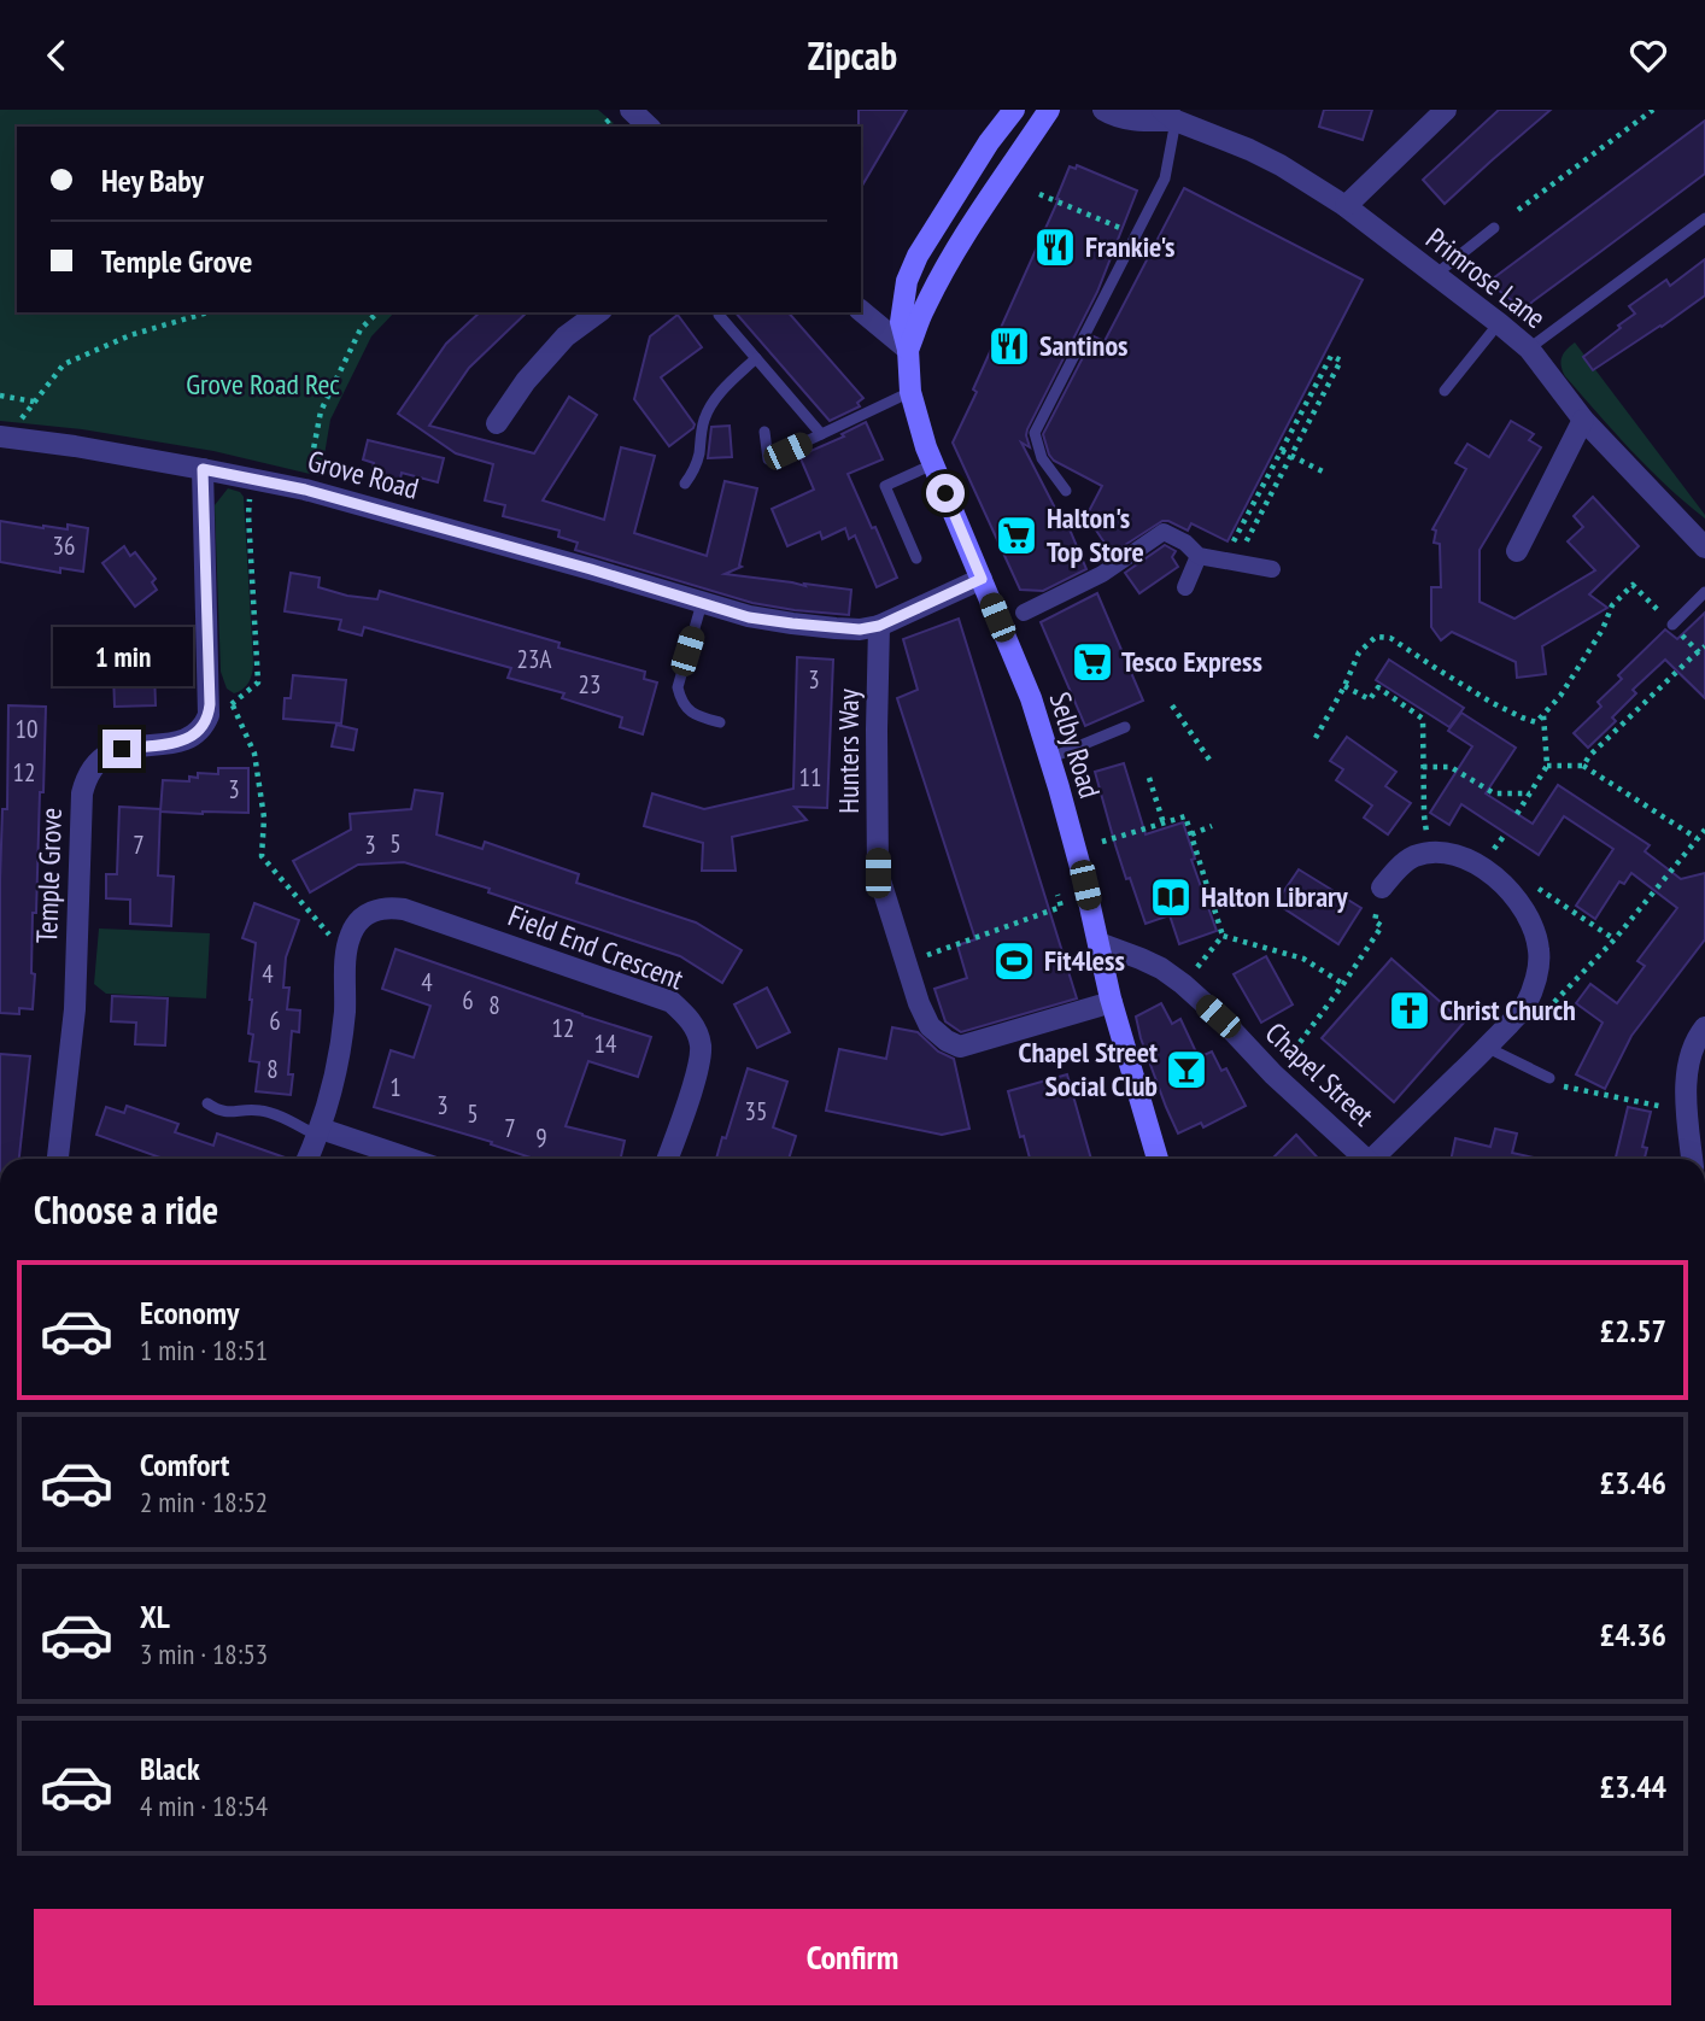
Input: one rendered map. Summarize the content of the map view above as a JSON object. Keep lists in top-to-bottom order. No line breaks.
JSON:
{"streets":{"main road":["Selby Road"],"street":["Primrose Lane","Grove Road","Hunters Way","Temple Grove","Field End Crescent","Chapel Street"]},"crossings":[["Grove Road","Selby Road"],["Grove Road","Hunters Way"],["Selby Road","Hunters Way"],["Selby Road","Chapel Street"]],"parks":["Grove Road Rec"],"places":{"restaurant":["Frankie's","Santinos"],"supermarket":["Halton's Top Store","Tesco Express"],"library":["Halton Library"],"sports":["Fit4less"],"church":["Christ Church"],"bar":["Chapel Street Social Club"]},"house_numbers":["36","23A","3","23","10","12","11","3","5","7","3","4","4","6","8","6","12","14","8","1","3","35","5","7","9"],"page":{"header":"Zipcab","banner":["Hey Baby","Temple Grove"],"bubble":"1 min","heading":"Choose a ride","list":[{"name":"Economy","note":"1 min · 18:51","value":"£2.57"},{"name":"Comfort","note":"2 min · 18:52","value":"£3.46"},{"name":"XL","note":"3 min · 18:53","value":"£4.36"},{"name":"Black","note":"4 min · 18:54","value":"£3.44"}],"buttons":"Confirm"}}
